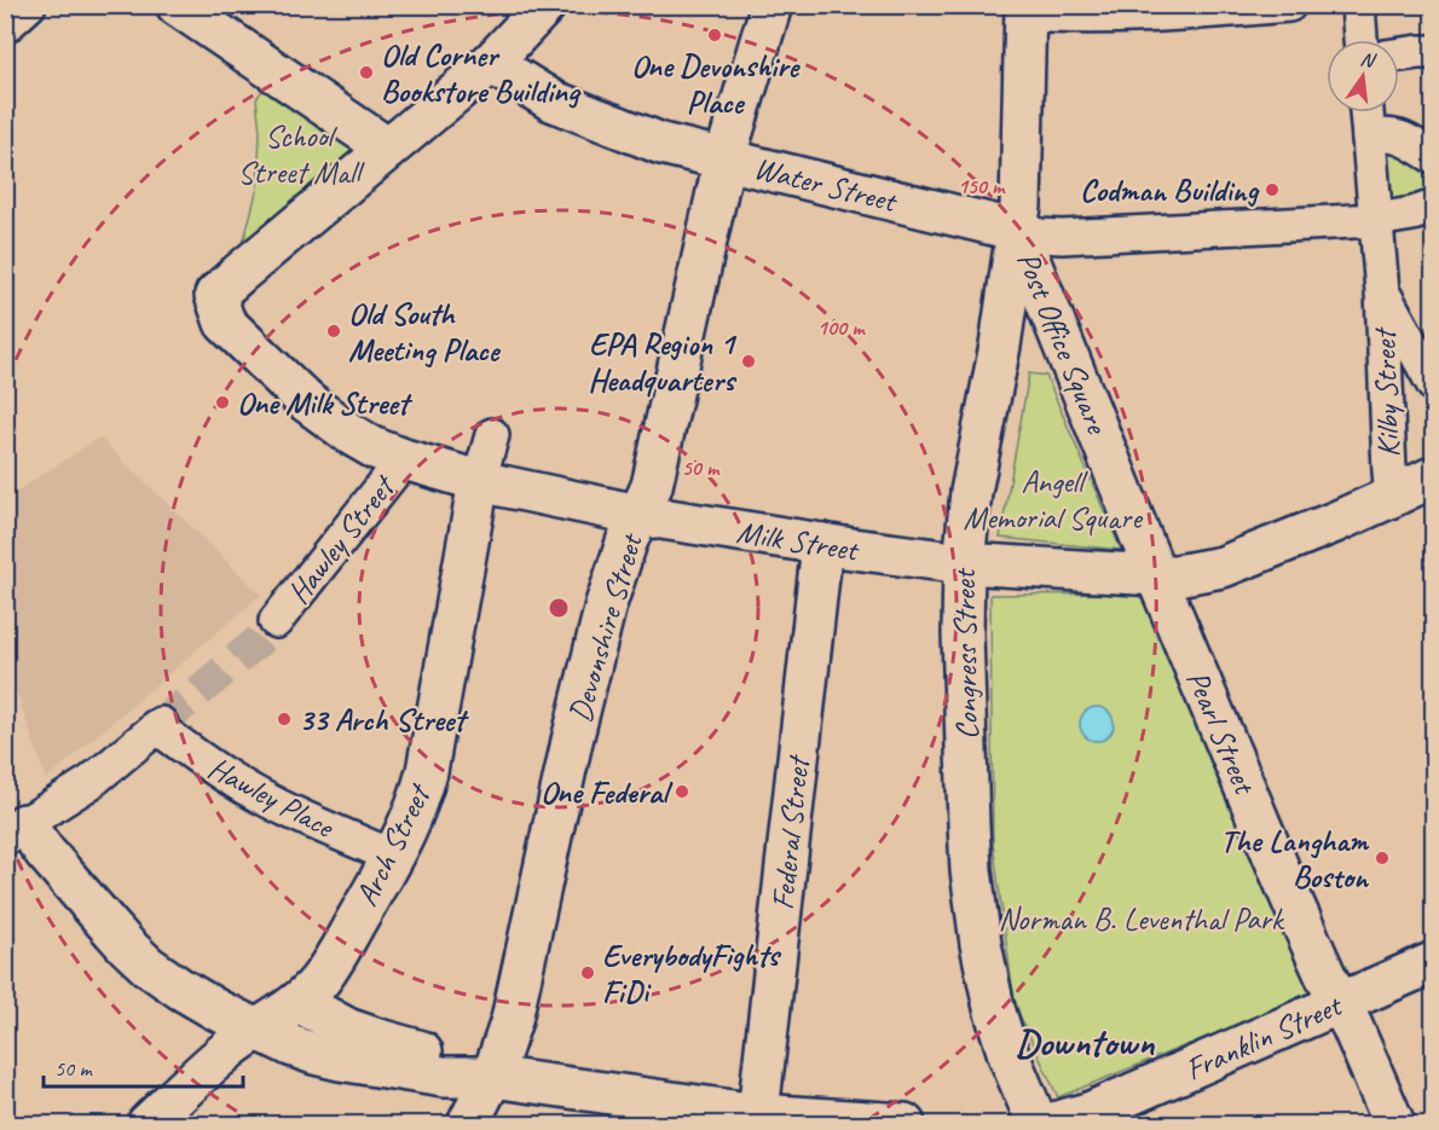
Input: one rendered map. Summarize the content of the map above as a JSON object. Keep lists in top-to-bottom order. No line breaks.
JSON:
{"streets":{"main road":["Water Street","Post Office Square","Milk Street","Devonshire Street","Congress Street","Pearl Street","Federal Street","Arch Street","Franklin Street"],"street":["Kilby Street","Hawley Street","Hawley Place"]},"crossings":[["Water Street","Post Office Square"],["Water Street","Kilby Street"],["Water Street","Devonshire Street"],["Water Street","Congress Street"],["Post Office Square","Milk Street"],["Post Office Square","Congress Street"],["Post Office Square","Pearl Street"],["Kilby Street","Milk Street"],["Hawley Street","Milk Street"],["Milk Street","Devonshire Street"],["Milk Street","Congress Street"],["Milk Street","Pearl Street"],["Milk Street","Federal Street"],["Milk Street","Arch Street"],["Pearl Street","Franklin Street"],["Hawley Place","Arch Street"]],"districts":["Downtown"],"parks":["School Street Mall","Angell Memorial Square","Norman B. Leventhal Park"],"places":["One Devonshire Place","Old Corner Bookstore Building","Codman Building","Old South Meeting Place","EPA Region 1 Headquarters","One Milk Street","33 Arch Street","One Federal","The Langham Boston","EverybodyFights FiDi"],"scale_bar":"50 m","north":"top","rings":["150 m","100 m","50 m"]}
